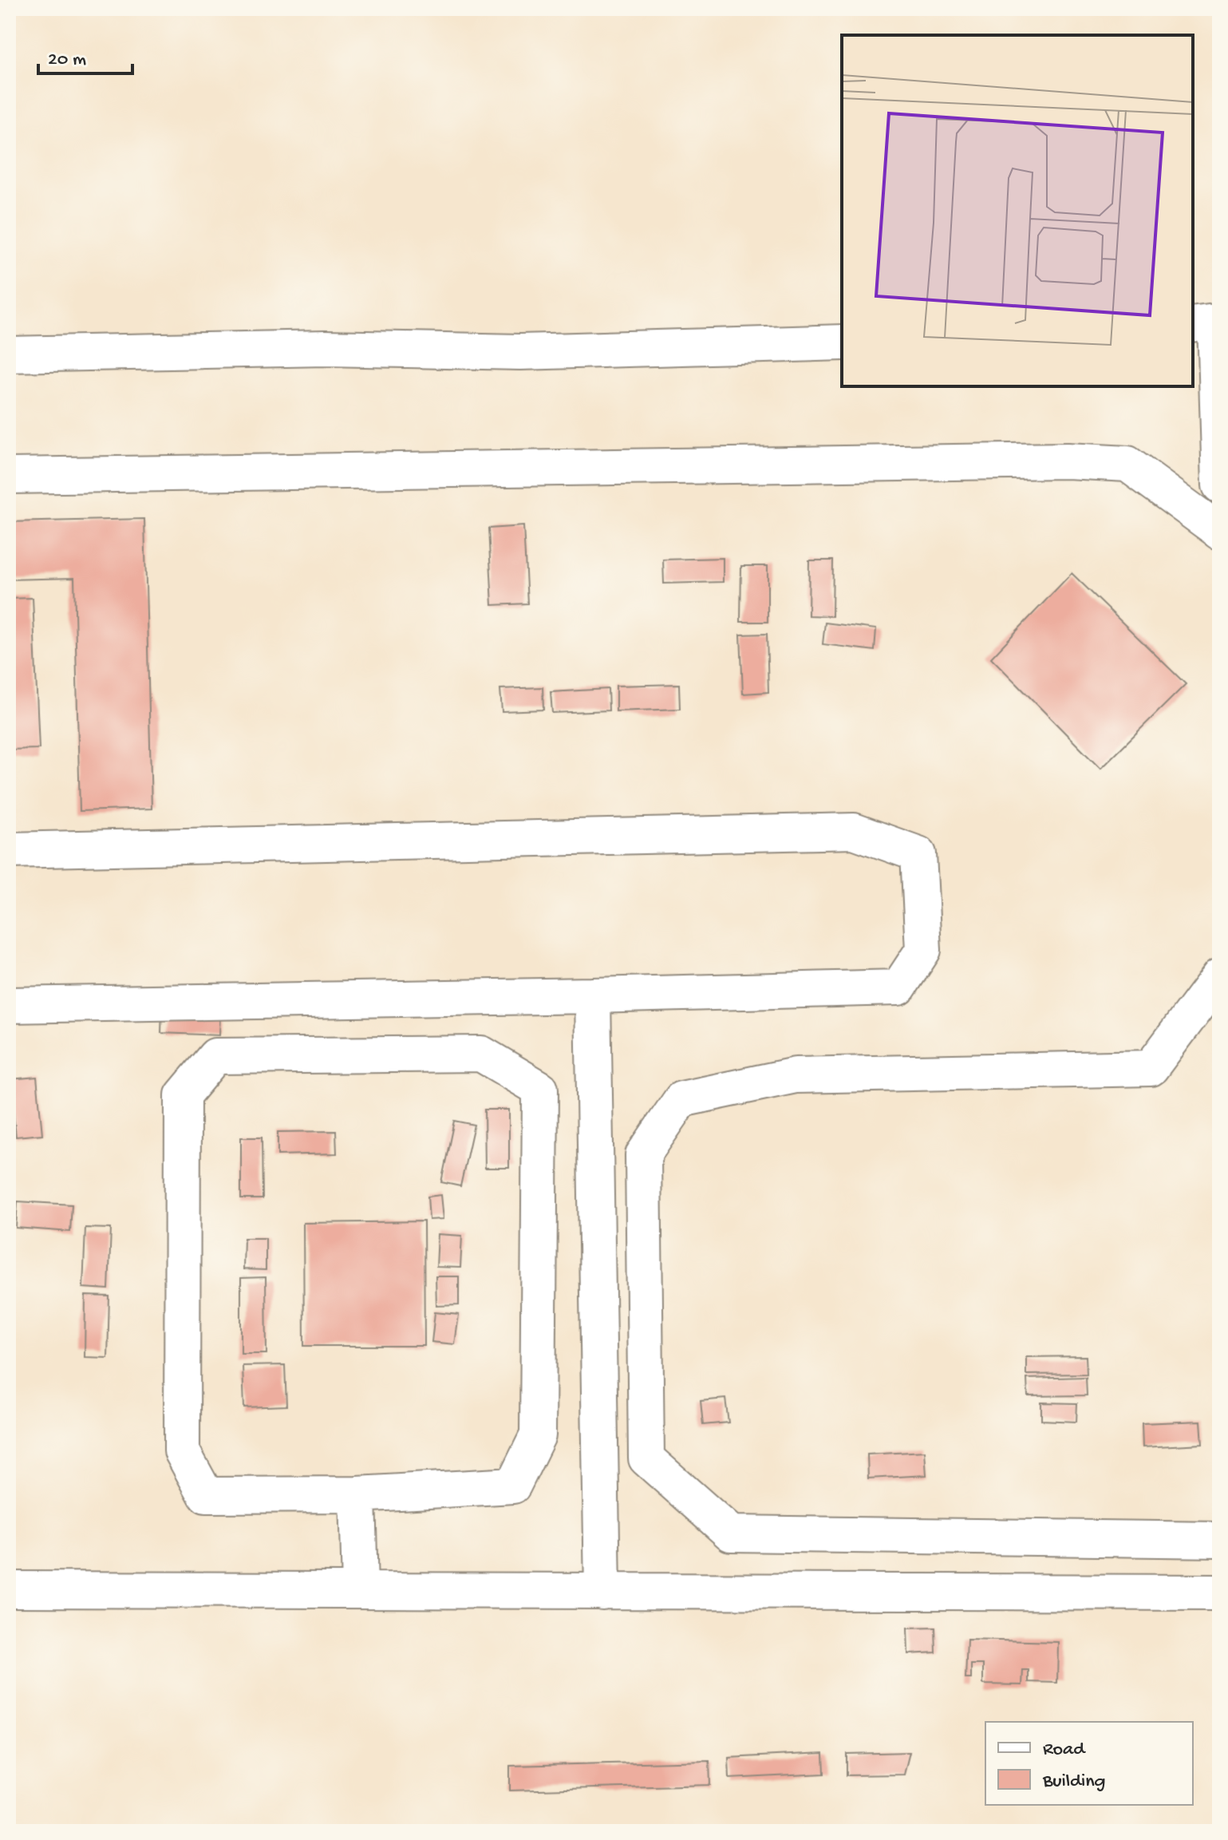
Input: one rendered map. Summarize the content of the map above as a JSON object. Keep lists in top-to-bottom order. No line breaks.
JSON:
{"legend":["Road","Building"],"scale_bar":"20 m"}
